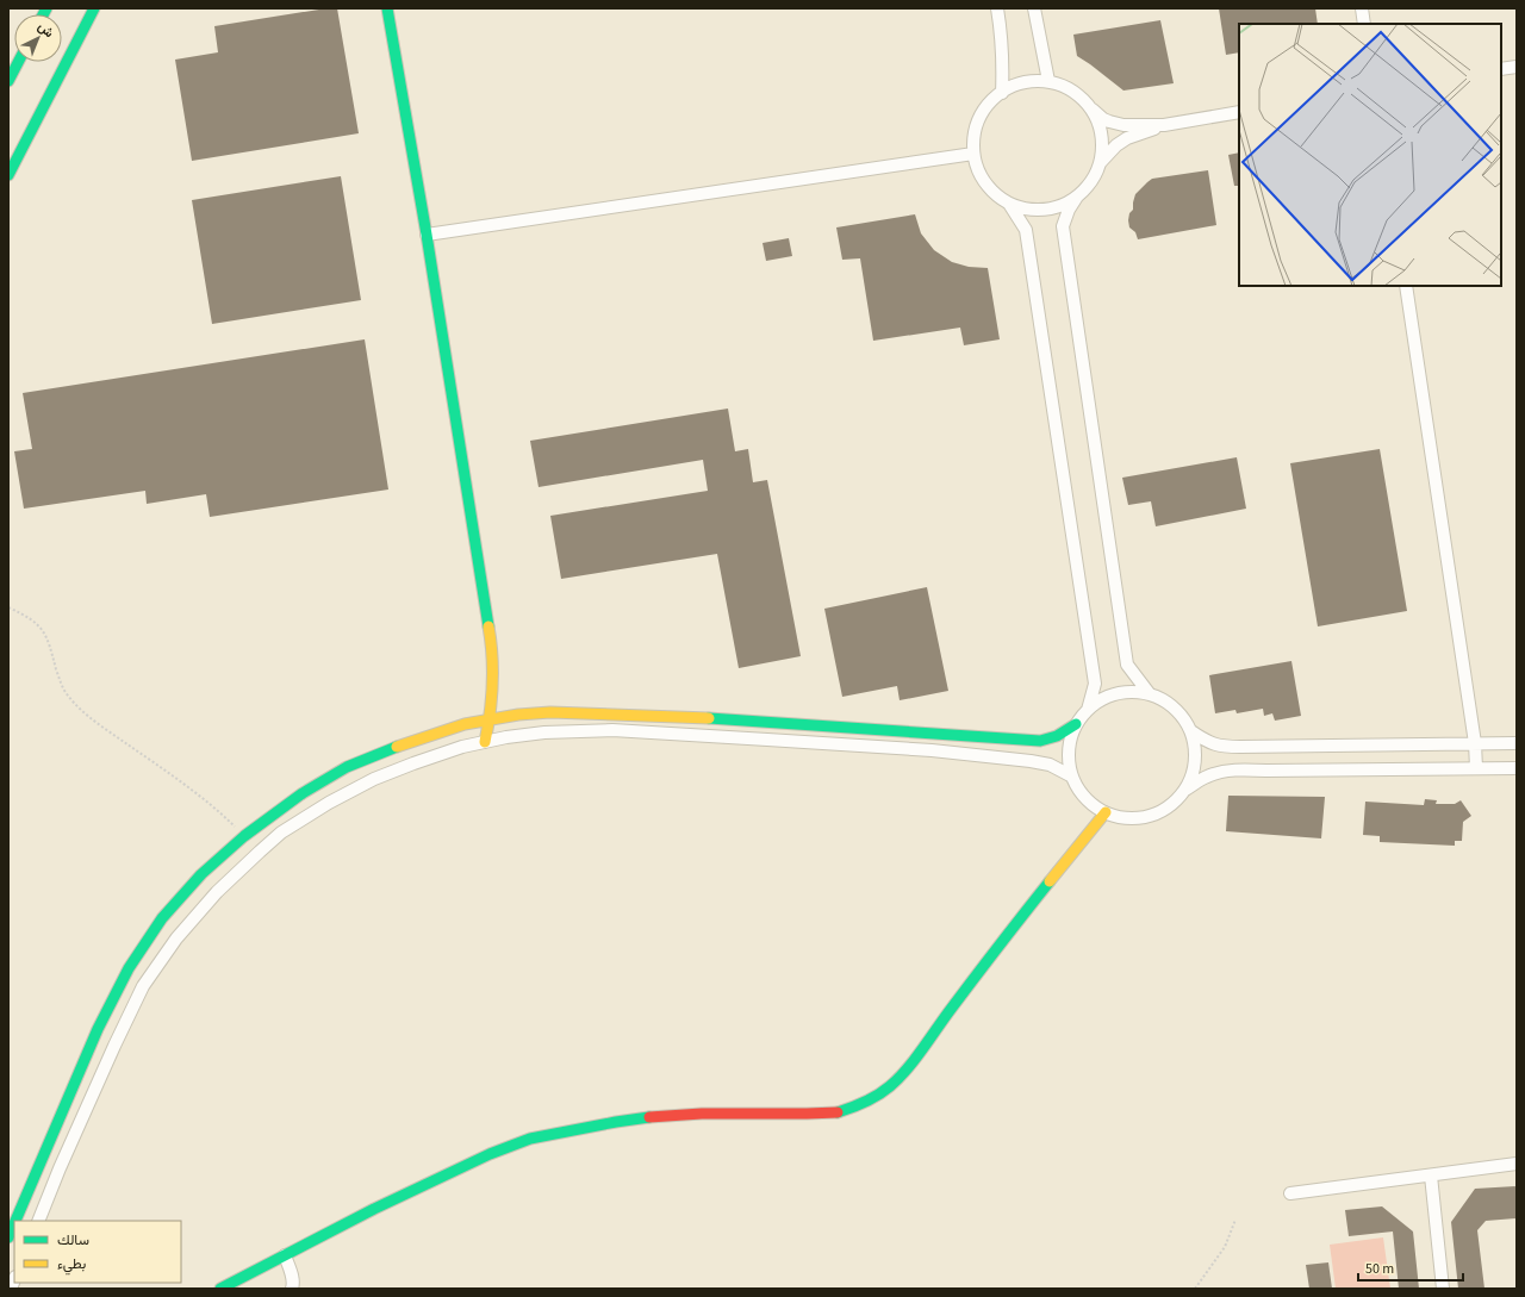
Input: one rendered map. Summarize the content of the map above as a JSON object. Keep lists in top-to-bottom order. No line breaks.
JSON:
{"legend":["سالك","بطيء"],"scale_bar":"50 m","north":"top right"}
